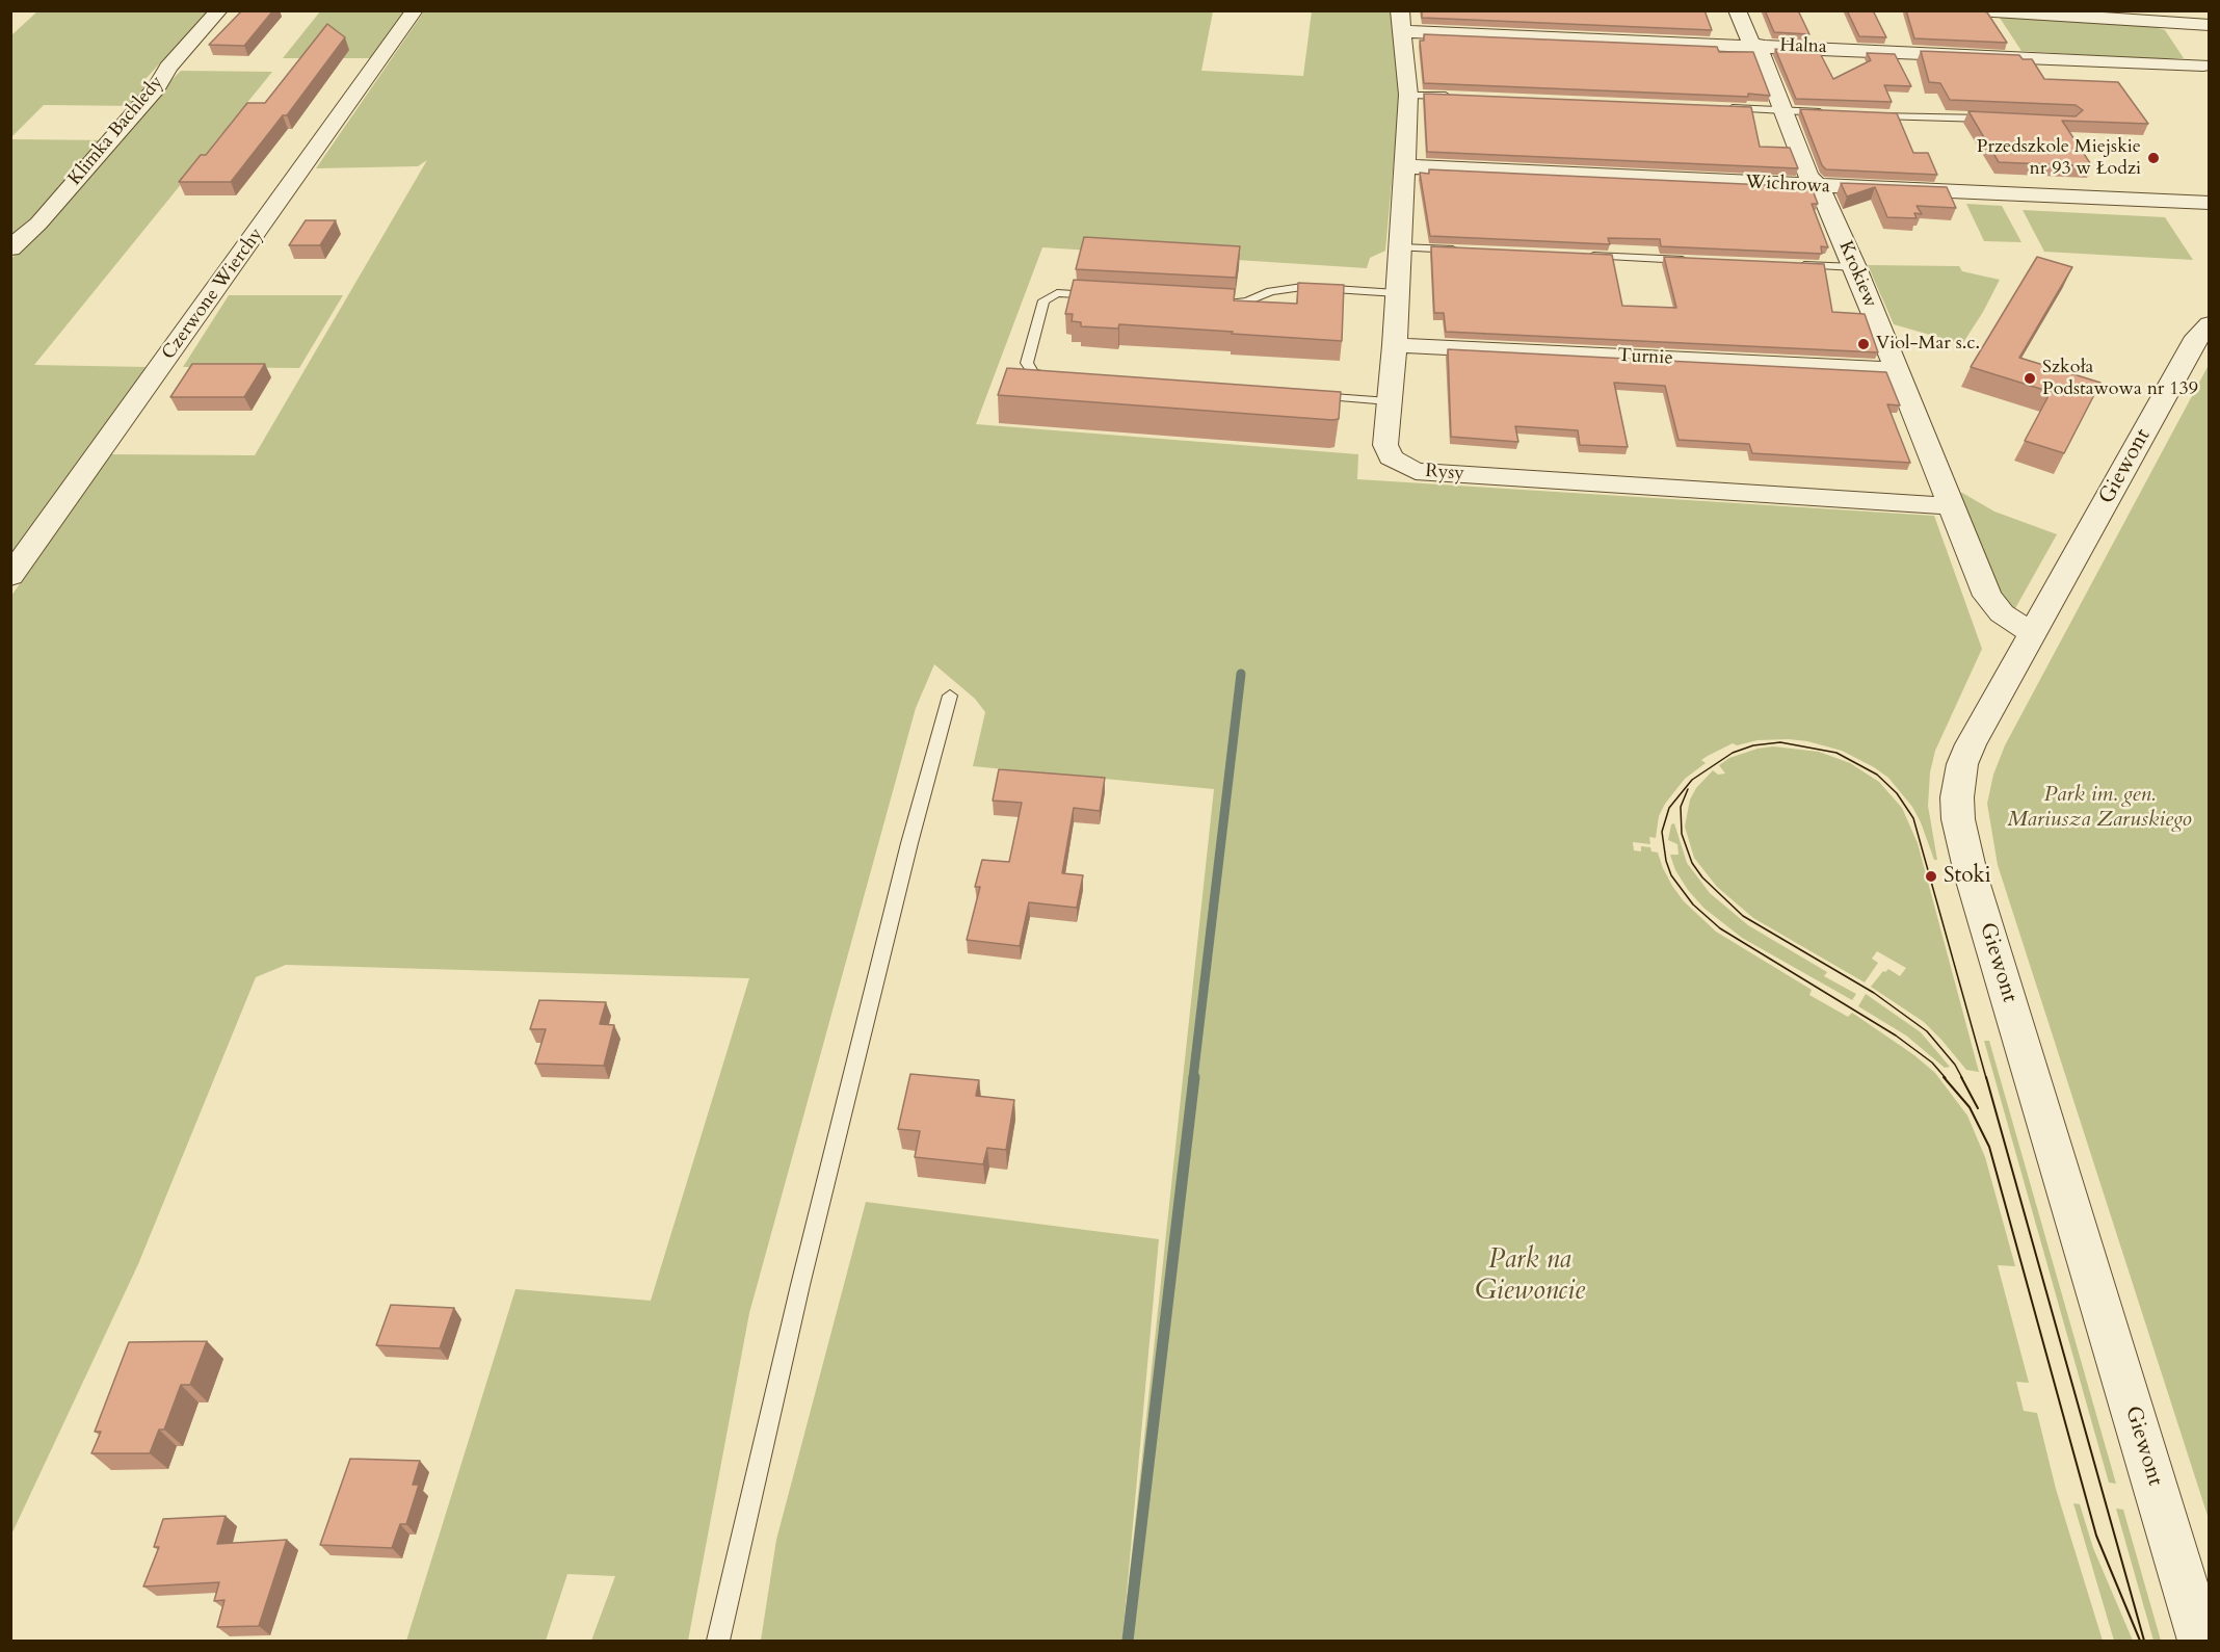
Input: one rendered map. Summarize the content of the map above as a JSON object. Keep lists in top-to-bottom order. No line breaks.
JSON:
{"streets":{"street":["Halna","Klimka Bachledy","Wichrowa","Krokiew","Czerwone Wierchy","Turnie","Giewont","Rysy"]},"crossings":[["Halna","Krokiew"],["Halna","Rysy"],["Wichrowa","Krokiew"],["Wichrowa","Rysy"],["Krokiew","Turnie"],["Krokiew","Giewont"],["Krokiew","Rysy"],["Turnie","Rysy"]],"parks":["Park im. gen. Mariusza Zaruskiego","Park na Giewoncie"],"places":["Przedszkole Miejskie nr 93 w Łodzi","Viol-Mar s.c.","Szkoła Podstawowa nr 139","Stoki"]}
